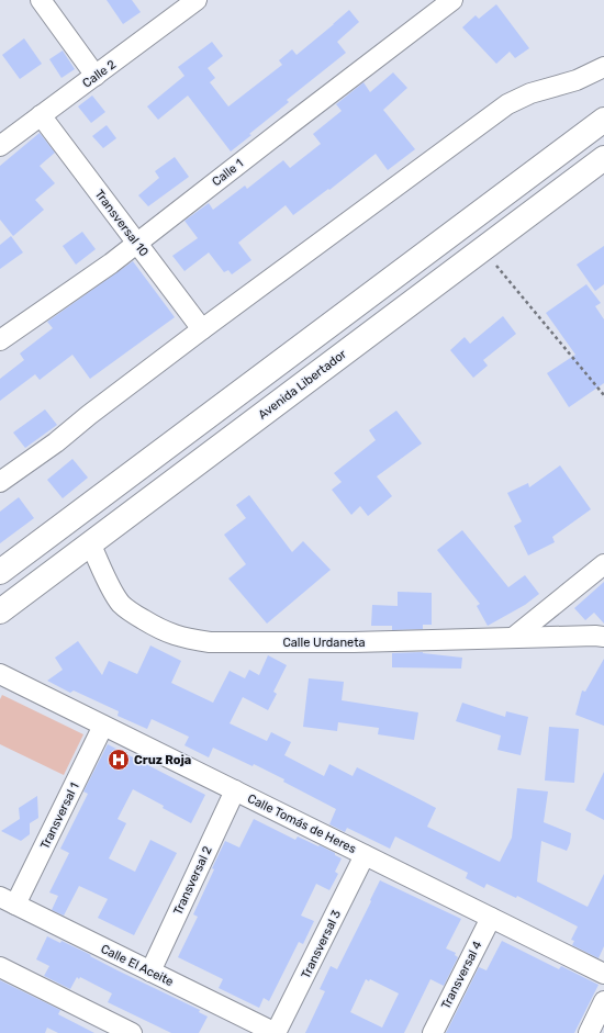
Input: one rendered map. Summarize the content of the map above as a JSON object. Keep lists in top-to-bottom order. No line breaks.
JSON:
{"streets":{"main road":["Avenida Libertador"],"street":["Calle 2","Calle 1","Transversal 10","Calle Urdaneta","Transversal 1","Calle Tomás de Heres","Transversal 2","Transversal 3","Calle El Aceite","Transversal 4"]},"crossings":[["Calle 2","Transversal 10"],["Calle 1","Transversal 10"],["Avenida Libertador","Calle Urdaneta"],["Transversal 1","Calle Tomás de Heres"],["Transversal 1","Calle El Aceite"],["Calle Tomás de Heres","Transversal 2"],["Calle Tomás de Heres","Transversal 3"],["Calle Tomás de Heres","Transversal 4"],["Transversal 2","Calle El Aceite"],["Transversal 3","Calle El Aceite"]],"places":{"hospital":["Cruz Roja"]}}
